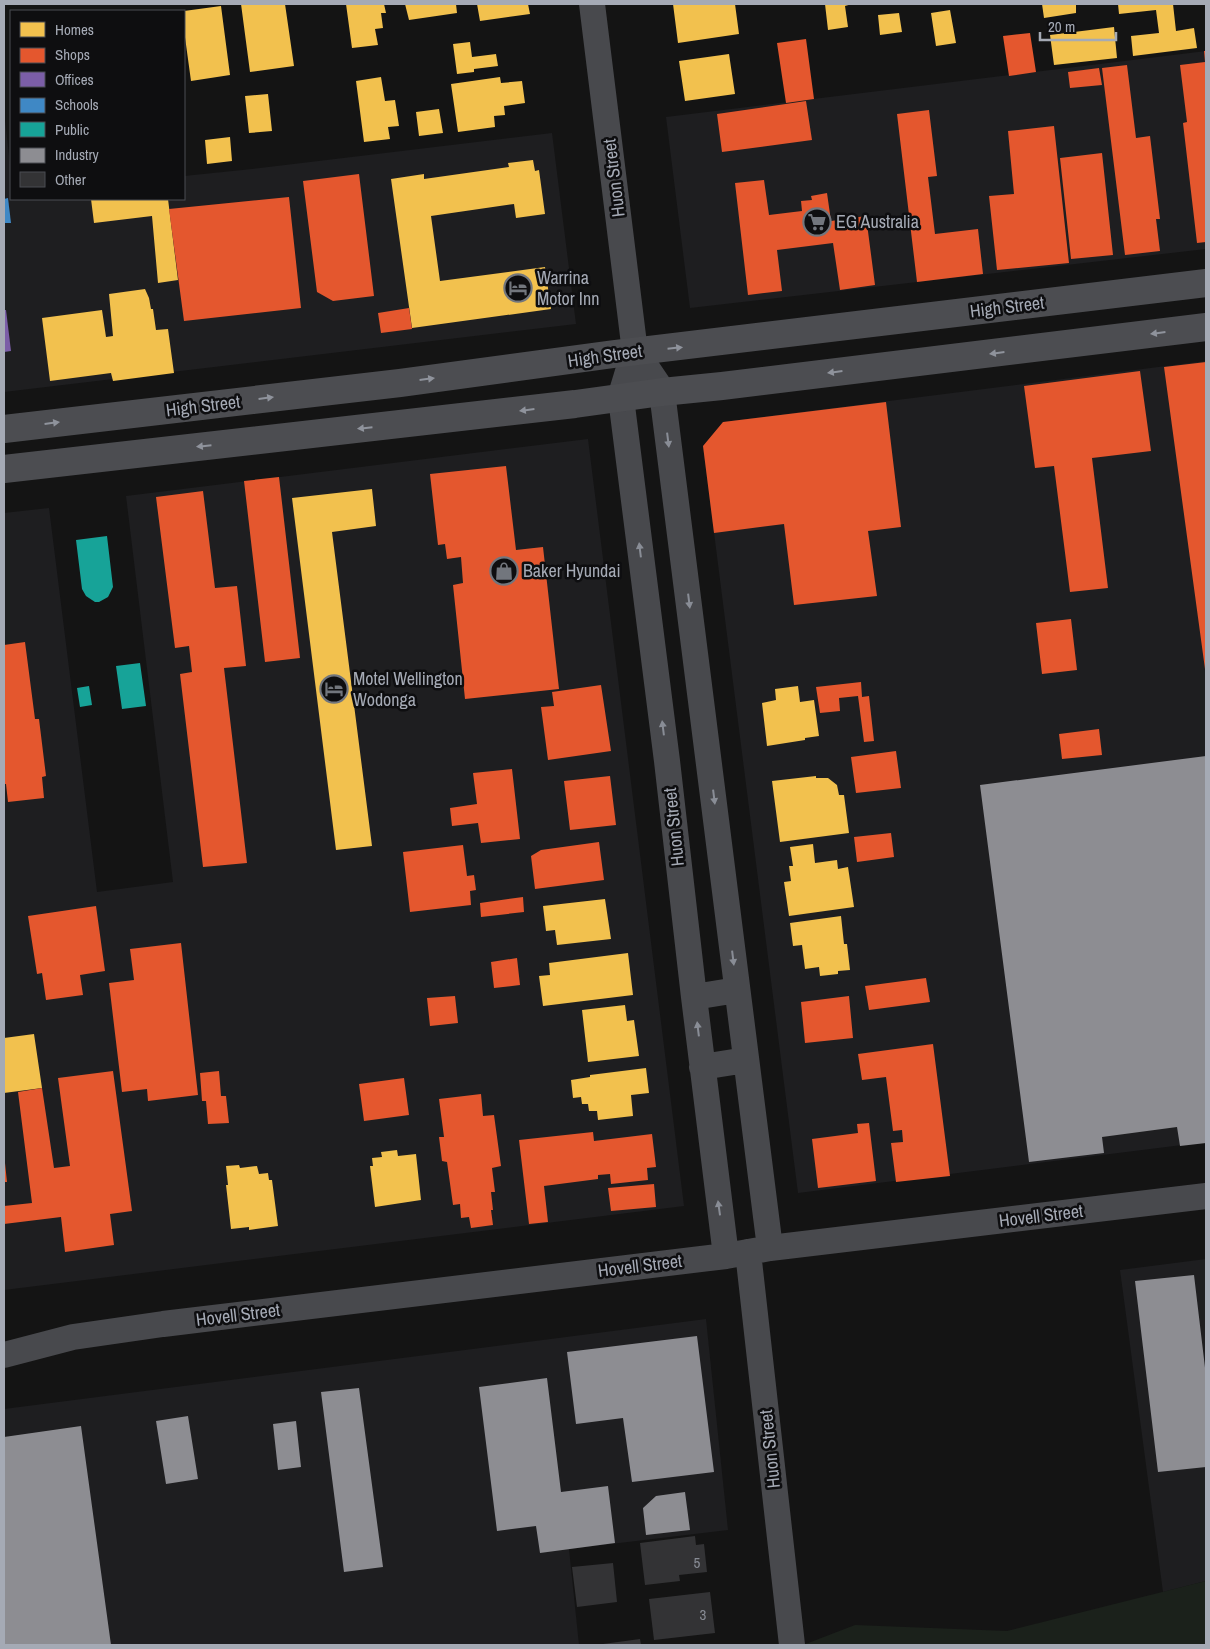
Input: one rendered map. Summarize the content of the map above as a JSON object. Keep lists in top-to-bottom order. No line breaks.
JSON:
{"streets":{"main road":["High Street"],"street":["Huon Street","Hovell Street"]},"crossings":[["Huon Street","High Street"],["Huon Street","Hovell Street"]],"places":{"supermarket":["EG Australia"],"hotel":["Warrina Motor Inn","Motel Wellington Wodonga"],"shop":["Baker Hyundai"]},"house_numbers":["5","3"],"legend":["Homes","Shops","Offices","Schools","Public","Industry","Other"],"scale_bar":"20 m"}
